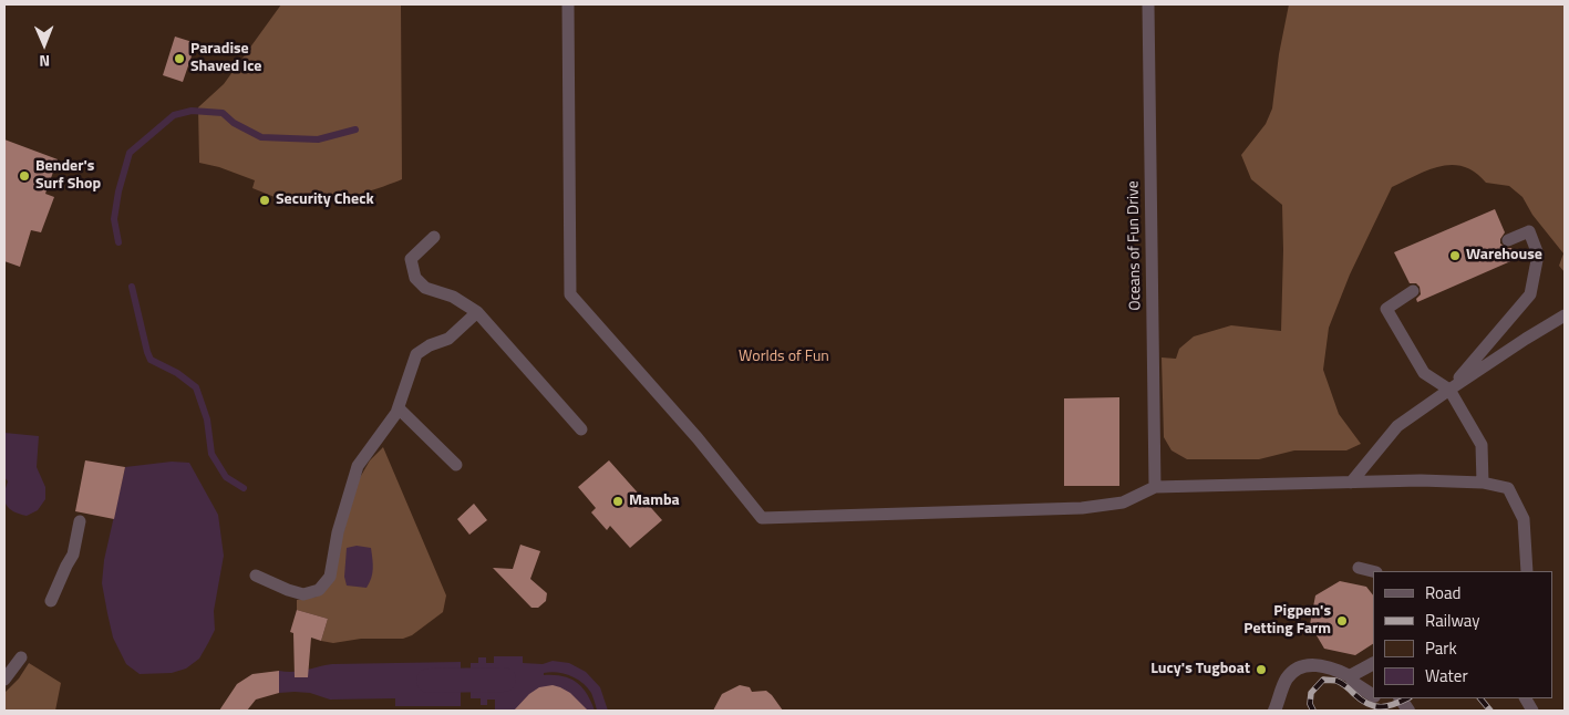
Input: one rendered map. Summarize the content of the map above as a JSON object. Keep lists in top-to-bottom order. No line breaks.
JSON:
{"streets":{"lane":["Oceans of Fun Drive"]},"parks":["Worlds of Fun"],"places":["Paradise Shaved Ice","Bender's Surf Shop","Security Check","Warehouse","Mamba","Pigpen's Petting Farm","Lucy's Tugboat"],"legend":["Road","Railway","Park","Water"],"north":"bottom"}
